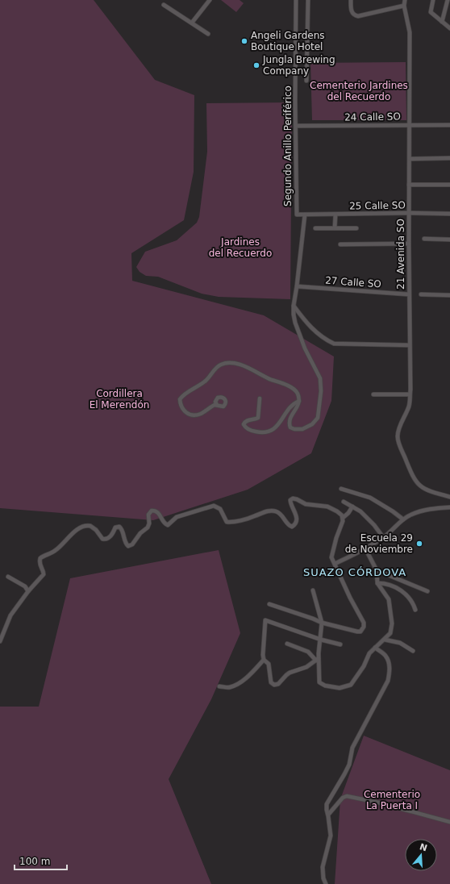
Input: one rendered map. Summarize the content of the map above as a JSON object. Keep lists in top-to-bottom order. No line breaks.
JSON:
{"streets":{"street":["24 Calle SO","Segundo Anillo Periférico","25 Calle SO","21 Avenida SO","27 Calle SO"]},"crossings":[["24 Calle SO","Segundo Anillo Periférico"],["24 Calle SO","21 Avenida SO"],["Segundo Anillo Periférico","25 Calle SO"],["Segundo Anillo Periférico","27 Calle SO"],["25 Calle SO","21 Avenida SO"],["21 Avenida SO","27 Calle SO"]],"districts":["SUAZO CÓRDOVA"],"parks":["Cementerio Jardines del Recuerdo","Jardines del Recuerdo","Cordillera El Merendón","Cementerio La Puerta I"],"places":["Angeli Gardens Boutique Hotel","Jungla Brewing Company","Escuela 29 de Noviembre"],"scale_bar":"100 m","north":"top"}
